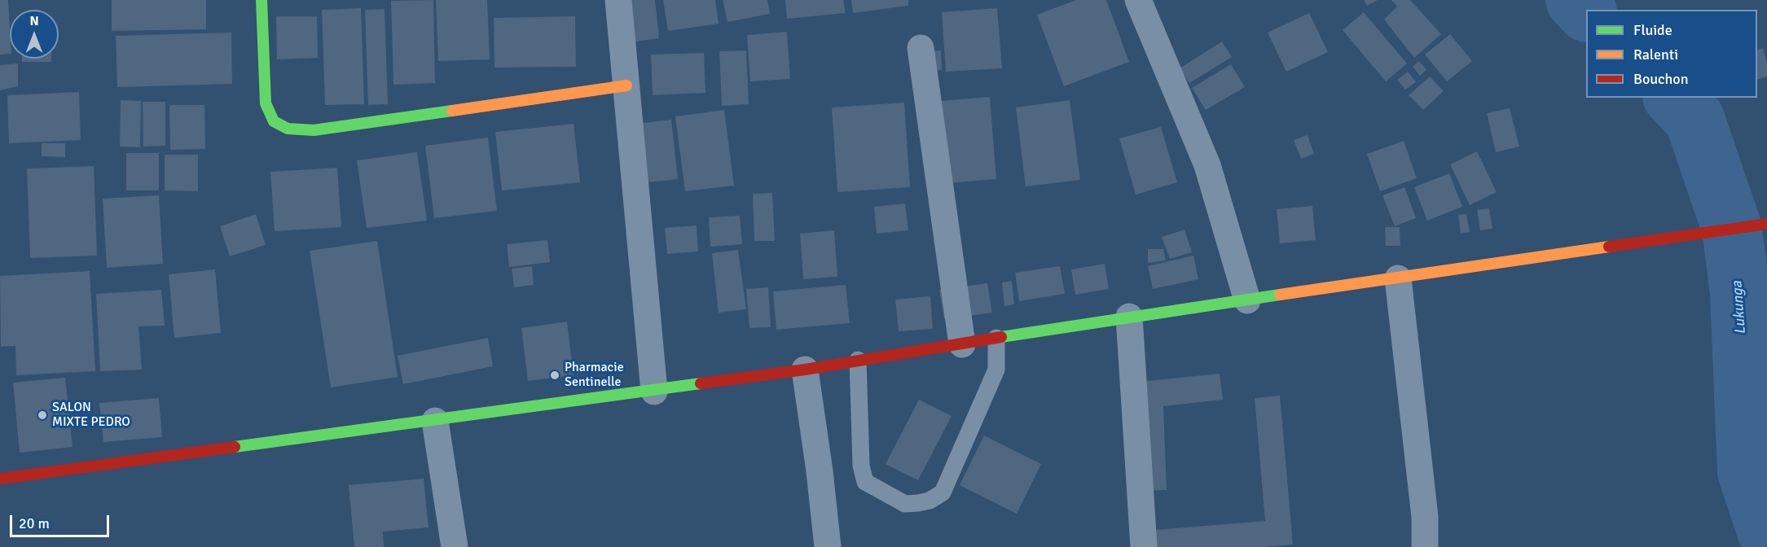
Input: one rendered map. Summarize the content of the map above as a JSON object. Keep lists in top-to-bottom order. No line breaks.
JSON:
{"water":["Lukunga"],"places":["Pharmacie Sentinelle","SALON MIXTE PEDRO"],"legend":["Fluide","Ralenti","Bouchon"],"scale_bar":"20 m","north":"top"}
